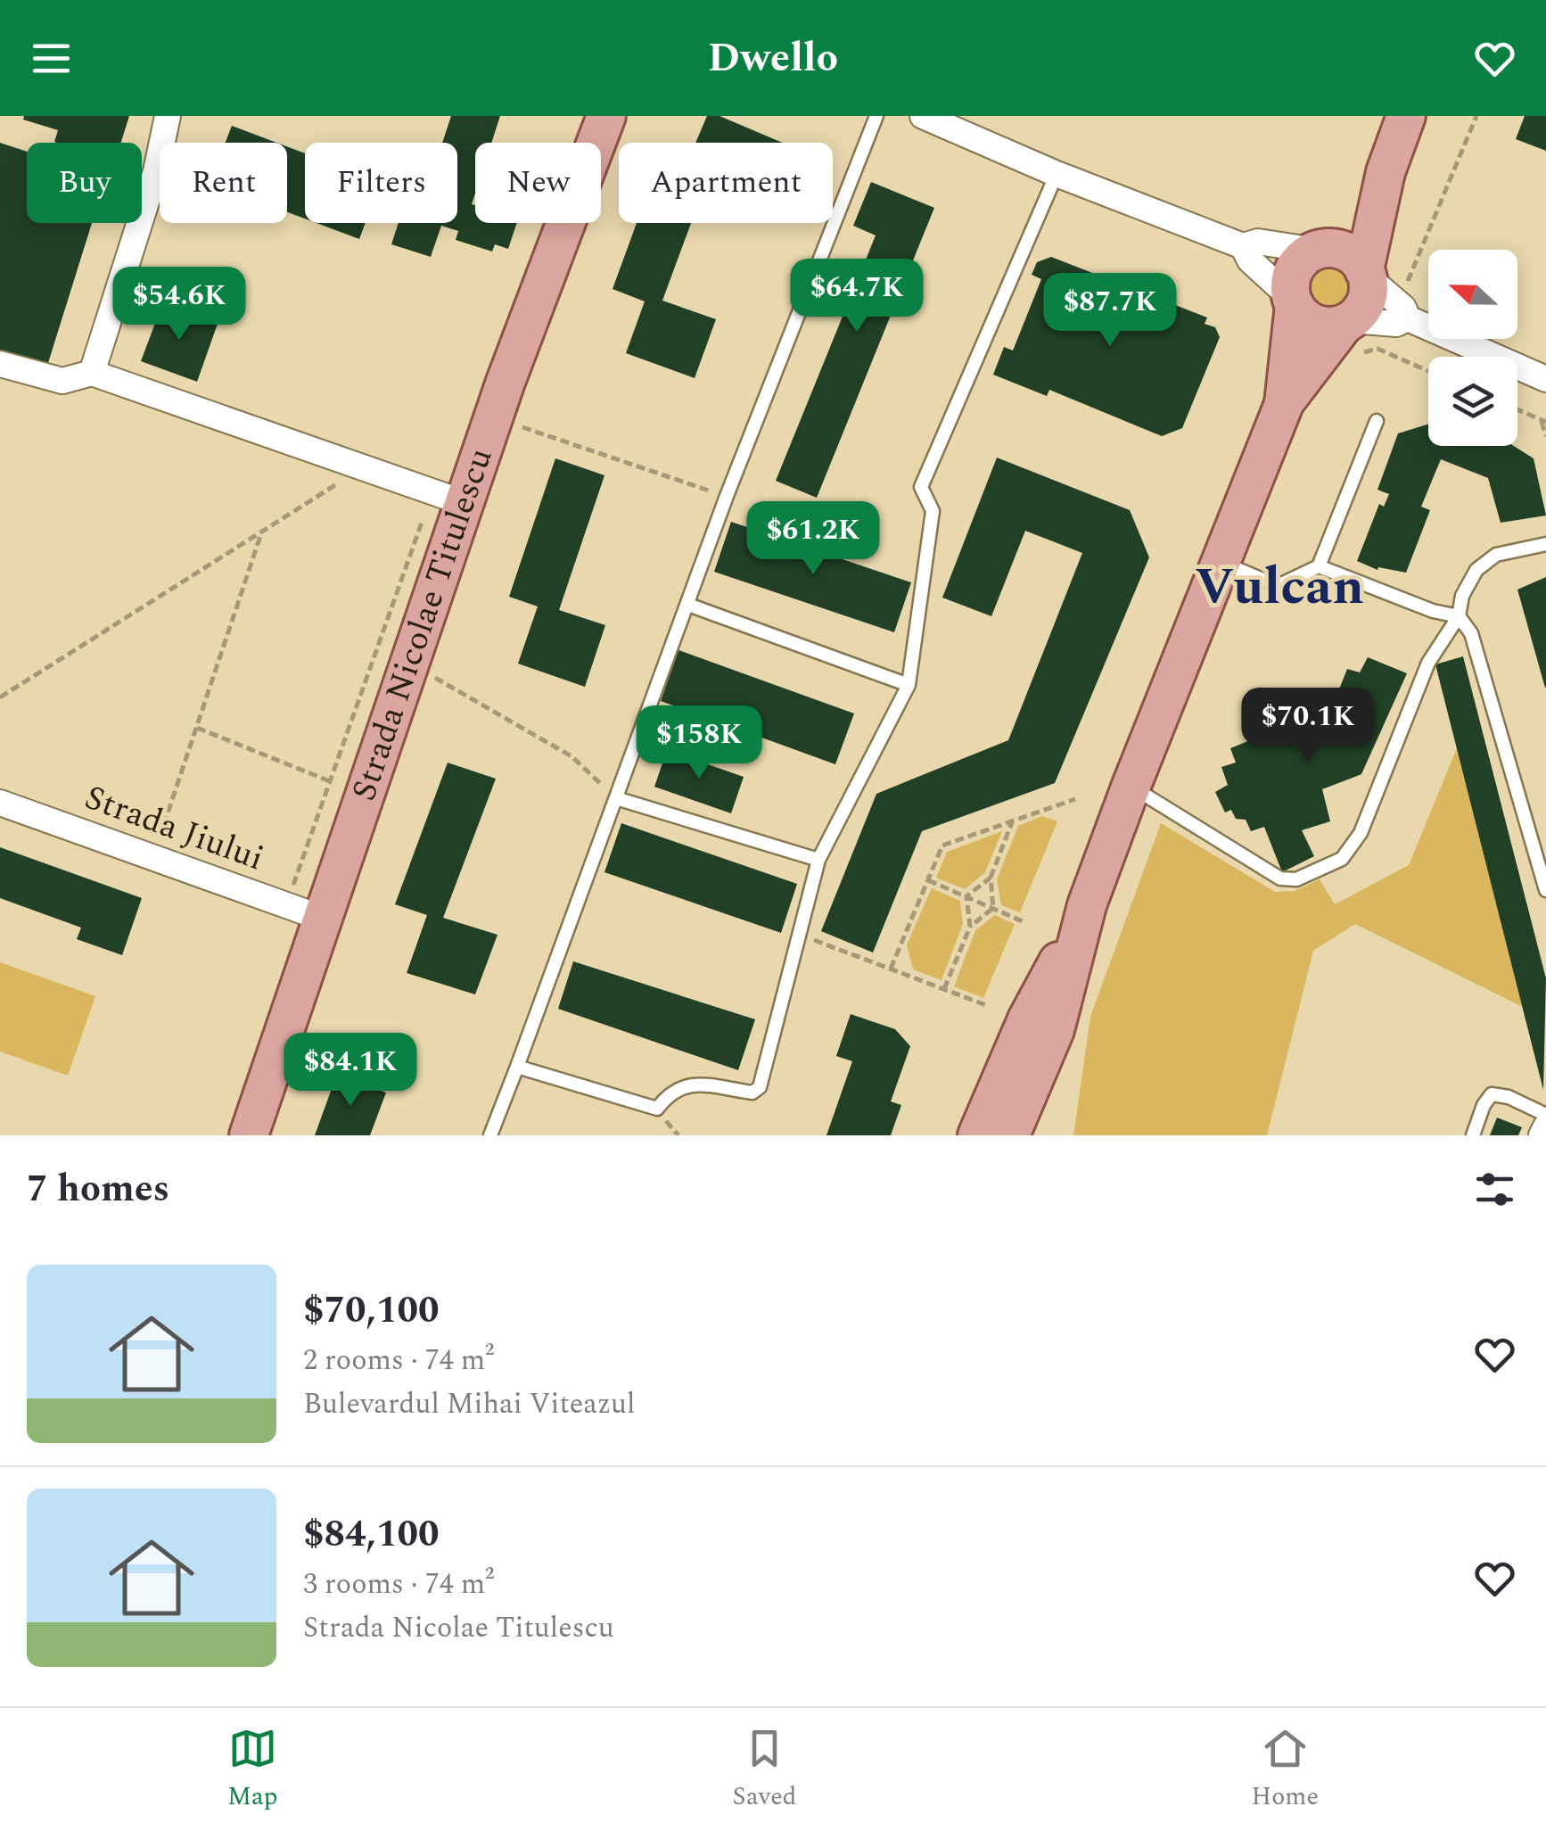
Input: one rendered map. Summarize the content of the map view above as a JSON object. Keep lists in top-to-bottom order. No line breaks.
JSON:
{"streets":{"main road":["Strada Nicolae Titulescu"],"street":["Strada Jiului"]},"crossings":[["Strada Nicolae Titulescu","Strada Jiului"]],"districts":["Vulcan"],"north":"left","page":{"header":"Dwello","chip":["Buy","Rent","Filters","New","Apartment"],"price":["$64.7K","$54.6K","$87.7K","$61.2K","$70.1K","$158K","$84.1K"],"heading":"7 homes","list":[{"name":"$70,100","note":"2 rooms · 74 m² · Bulevardul Mihai Viteazul"},{"name":"$84,100","note":"3 rooms · 74 m² · Strada Nicolae Titulescu"}],"tabs":["Map","Saved","Home"]}}
